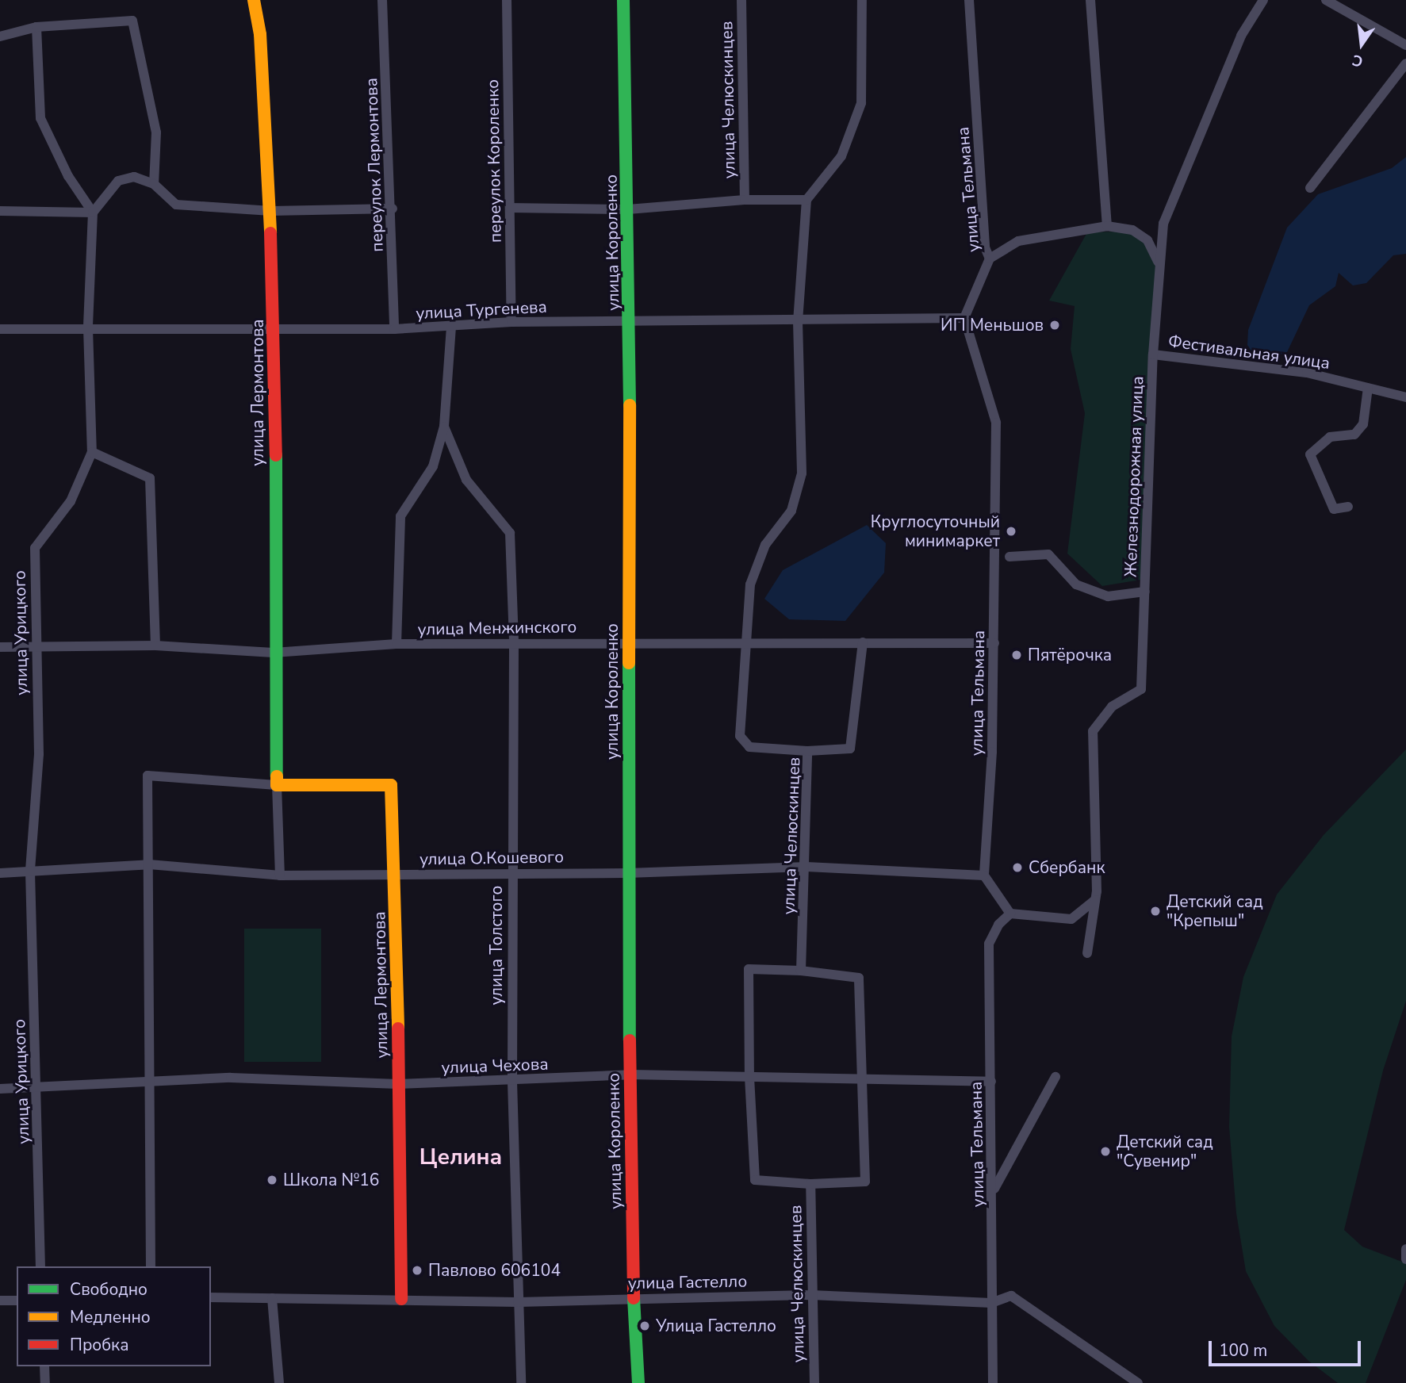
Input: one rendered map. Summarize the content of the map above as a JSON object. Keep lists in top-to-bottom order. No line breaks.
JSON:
{"streets":{"street":["улица Челюскинцев","переулок Короленко","переулок Лермонтова","улица Тельмана","улица Короленко","улица Тургенева","Фестивальная улица","улица Лермонтова","Железнодорожная улица","улица Менжинского","улица Урицкого","улица О.Кошевого","улица Толстого","улица Чехова","улица Гастелло"]},"crossings":[["улица Челюскинцев","улица Менжинского"],["улица Челюскинцев","улица О.Кошевого"],["улица Челюскинцев","улица Чехова"],["улица Челюскинцев","улица Гастелло"],["переулок Короленко","улица Тургенева"],["переулок Лермонтова","улица Тургенева"],["улица Тельмана","улица Тургенева"],["улица Тельмана","улица Менжинского"],["улица Тельмана","улица О.Кошевого"],["улица Тельмана","улица Чехова"],["улица Тельмана","улица Гастелло"],["улица Короленко","улица Тургенева"],["улица Короленко","улица Менжинского"],["улица Короленко","улица О.Кошевого"],["улица Короленко","улица Чехова"],["улица Короленко","улица Гастелло"],["улица Тургенева","улица Лермонтова"],["улица Тургенева","улица Урицкого"],["улица Тургенева","улица Толстого"],["Фестивальная улица","Железнодорожная улица"],["улица Лермонтова","улица Менжинского"],["улица Лермонтова","улица О.Кошевого"],["улица Лермонтова","улица Чехова"],["улица Лермонтова","улица Гастелло"],["улица Менжинского","улица Урицкого"],["улица Менжинского","улица Толстого"],["улица Урицкого","улица О.Кошевого"],["улица Урицкого","улица Чехова"],["улица О.Кошевого","улица Толстого"],["улица Толстого","улица Чехова"],["улица Толстого","улица Гастелло"]],"districts":["Целина"],"places":["ИП Меньшов","Круглосуточный минимаркет","Пятёрочка","Сбербанк","Детский сад \"Крепыш\"","Детский сад \"Сувенир\"","Школа №16","Павлово 606104","Улица Гастелло"],"legend":["Свободно","Медленно","Пробка"],"scale_bar":"100 m","north":"bottom"}
